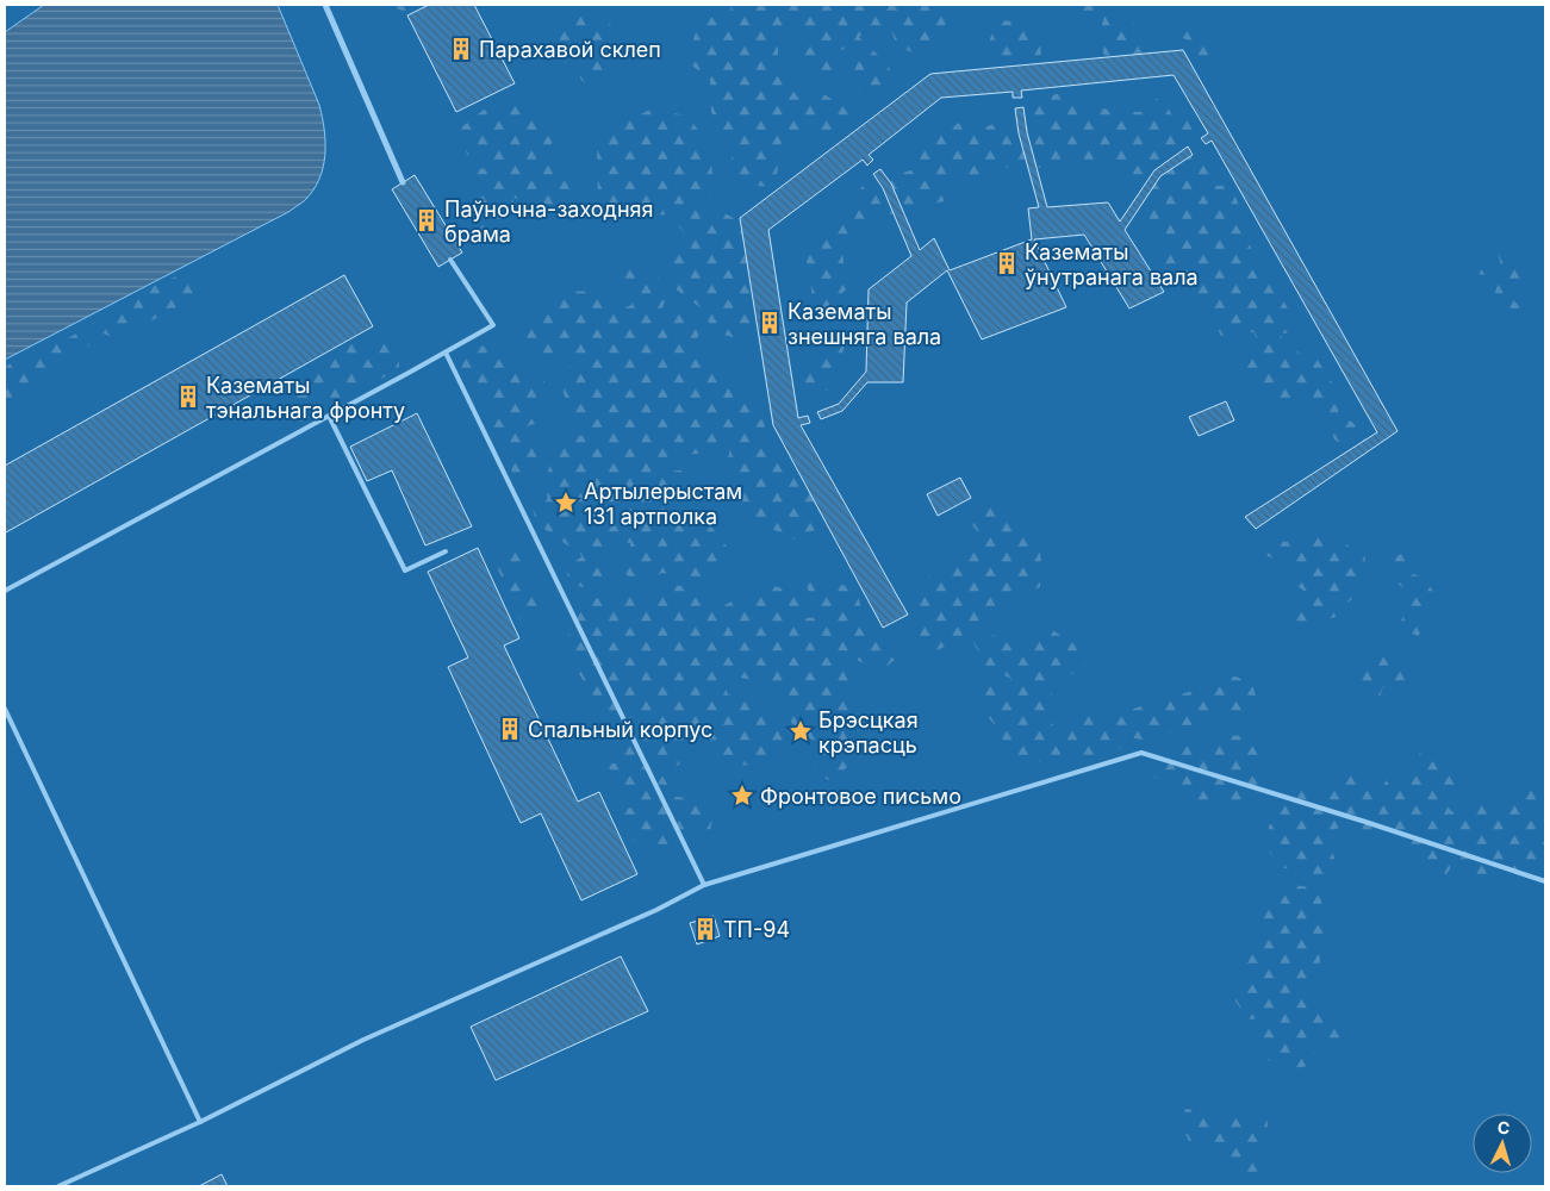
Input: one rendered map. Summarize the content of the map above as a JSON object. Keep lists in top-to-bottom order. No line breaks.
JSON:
{"places":{"building":["Парахавой склеп","Паўночна-заходняя брама","Казематы ўнутранага вала","Казематы знешняга вала","Казематы тэнальнага фронту","Спальный корпус","ТП-94"],"place":["Артылерыстам 131 артполка","Брэсцкая крэпасць","Фронтовое письмо"]},"north":"top"}
